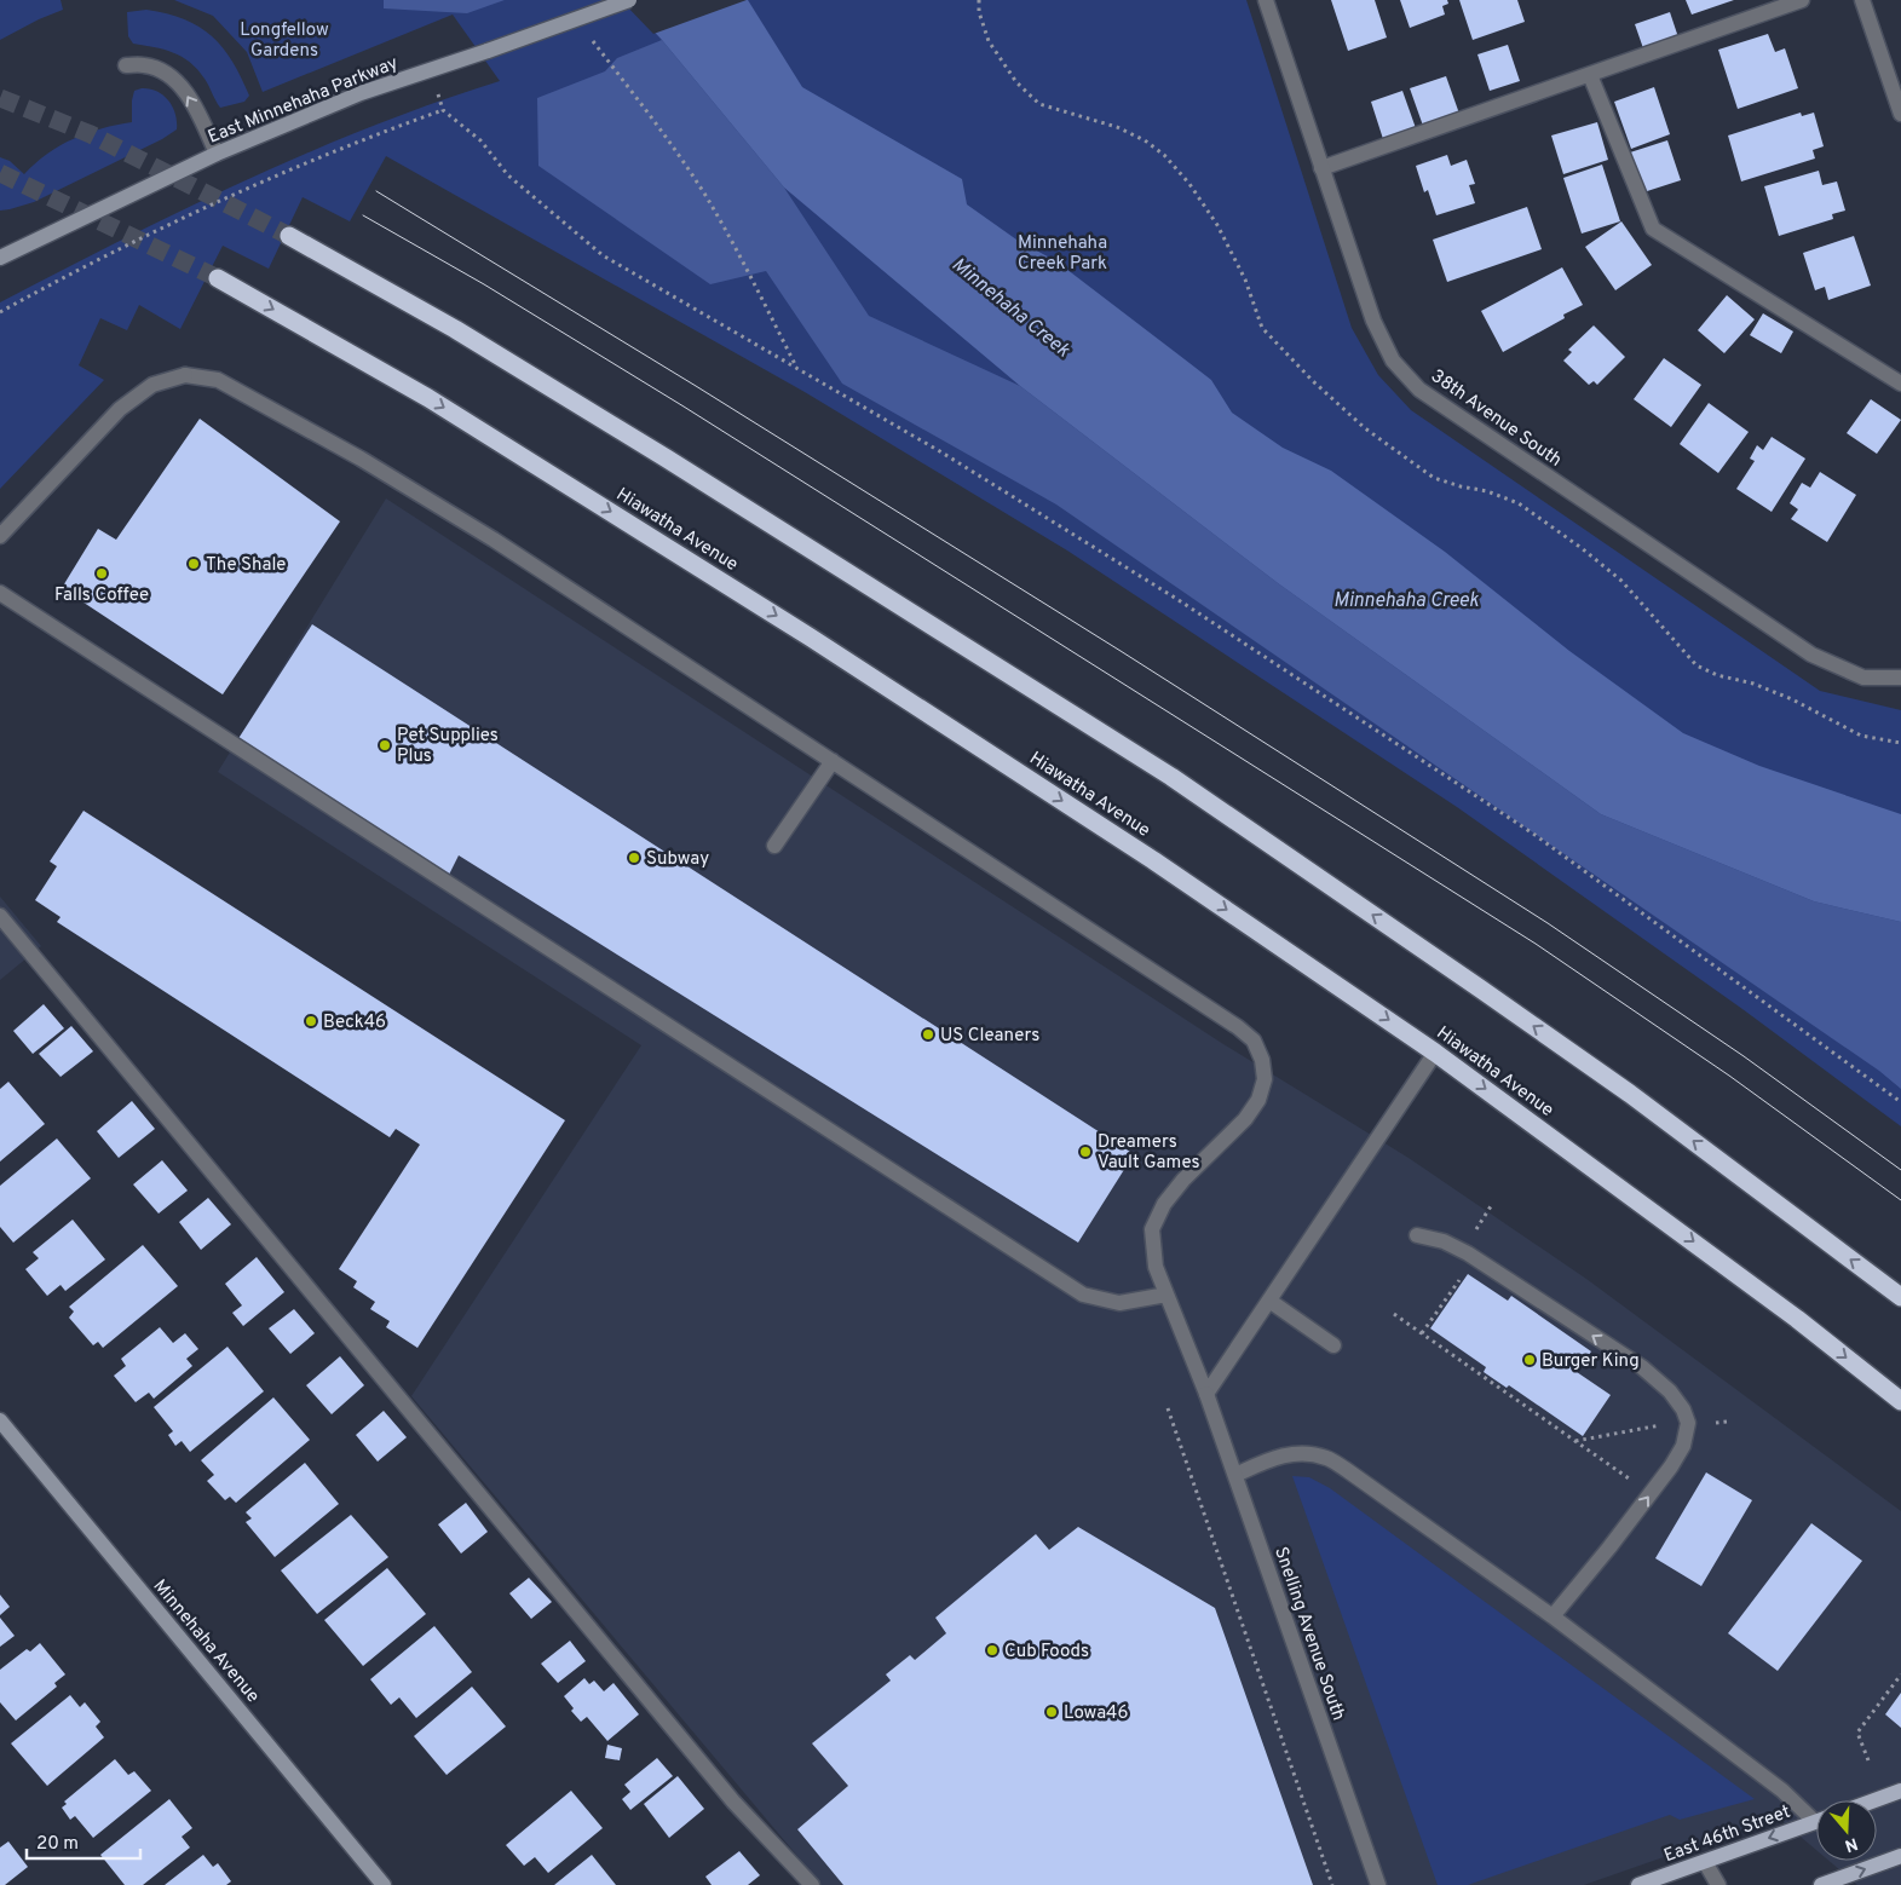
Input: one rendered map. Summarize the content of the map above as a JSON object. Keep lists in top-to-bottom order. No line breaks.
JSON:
{"streets":{"highway":["Hiawatha Avenue"],"main road":["East 46th Street"],"street":["East Minnehaha Parkway","38th Avenue South","Snelling Avenue South","Minnehaha Avenue"]},"one_way":["East 46th Street"],"water":["Minnehaha Creek"],"parks":["Longfellow Gardens","Minnehaha Creek Park"],"places":["The Shale","Falls Coffee","Pet Supplies Plus","Subway","Beck46","US Cleaners","Dreamers Vault Games","Burger King","Cub Foods","Lowa46"],"scale_bar":"20 m","north":"bottom"}
